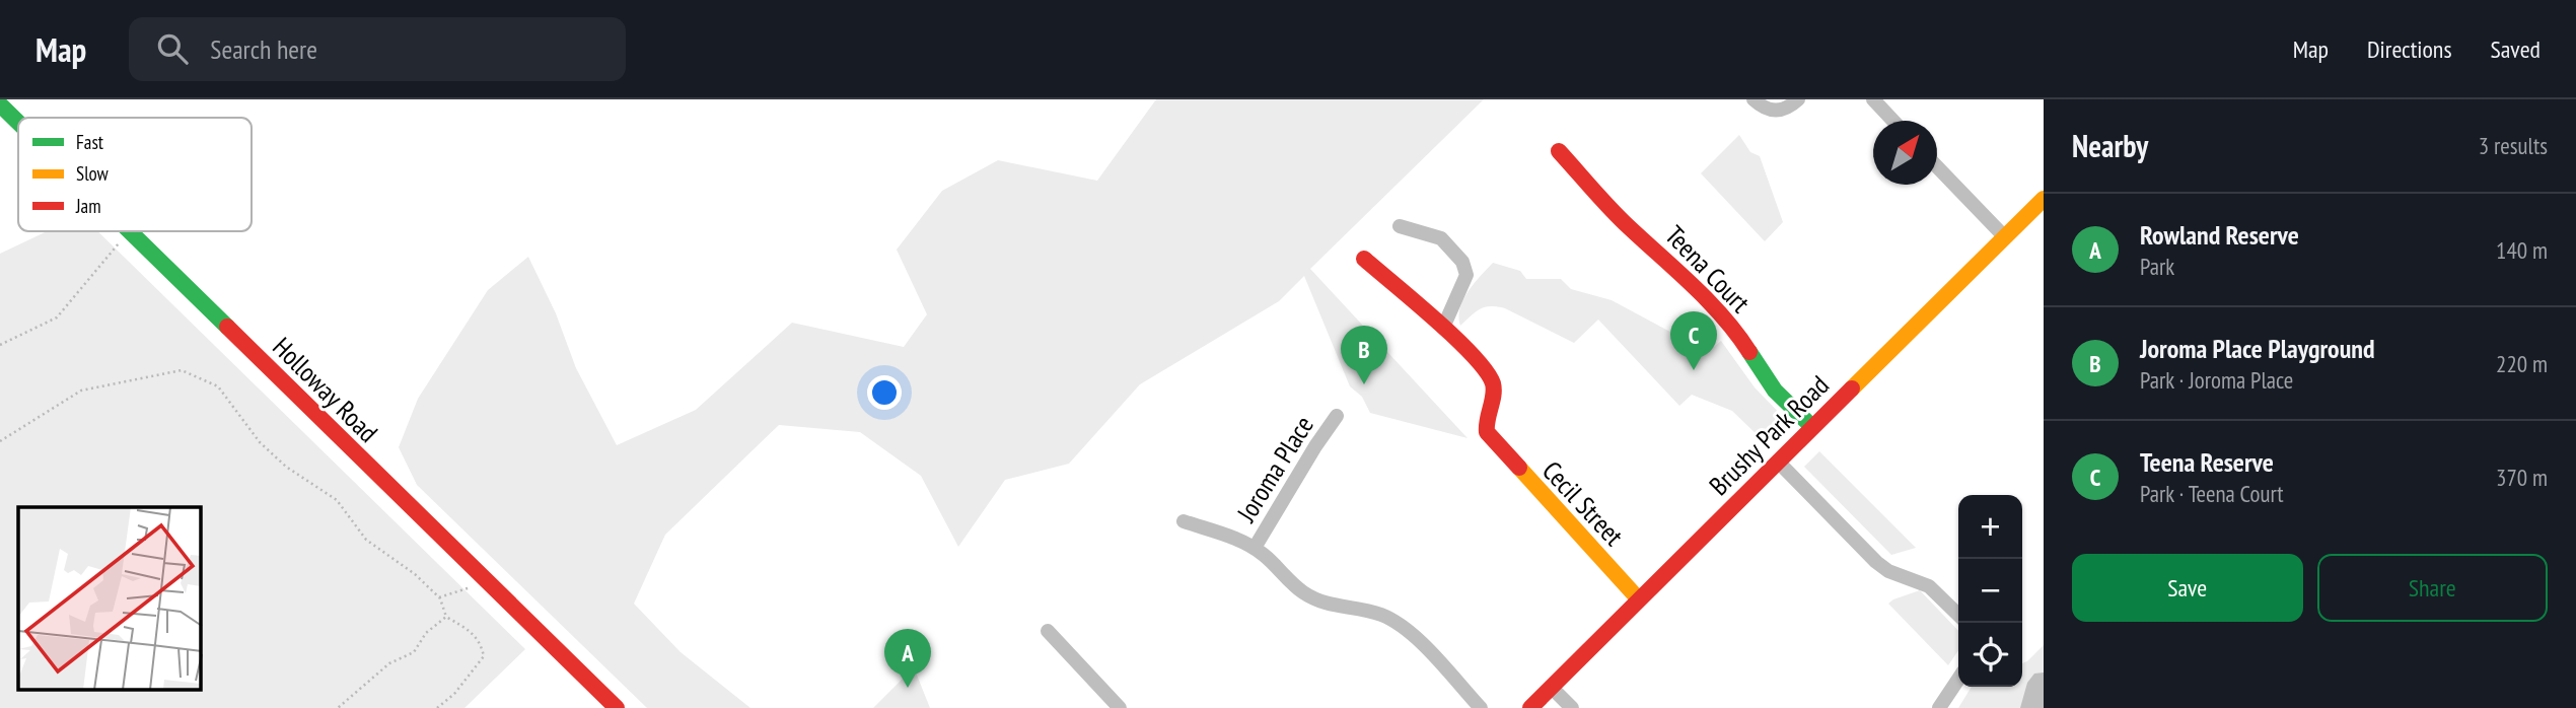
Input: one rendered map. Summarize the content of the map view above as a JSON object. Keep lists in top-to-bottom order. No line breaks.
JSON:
{"streets":{"main road":["Teena Court","Holloway Road","Brushy Park Road","Cecil Street"],"street":["Joroma Place"]},"crossings":[["Teena Court","Brushy Park Road"],["Brushy Park Road","Cecil Street"]],"legend":["Fast","Slow","Jam"],"north":"top right","page":{"header":"Map","search":"Search here","nav":["Map","Directions","Saved"],"heading":["Nearby","3 results"],"list":[{"mark":"A","name":"Rowland Reserve","note":"Park","value":"140 m"},{"mark":"B","name":"Joroma Place Playground","note":"Park · Joroma Place","value":"220 m"},{"mark":"C","name":"Teena Reserve","note":"Park · Teena Court","value":"370 m"}],"pins":["C","B","A"],"map_buttons":["+","−"],"buttons":["Save","Share"]}}
